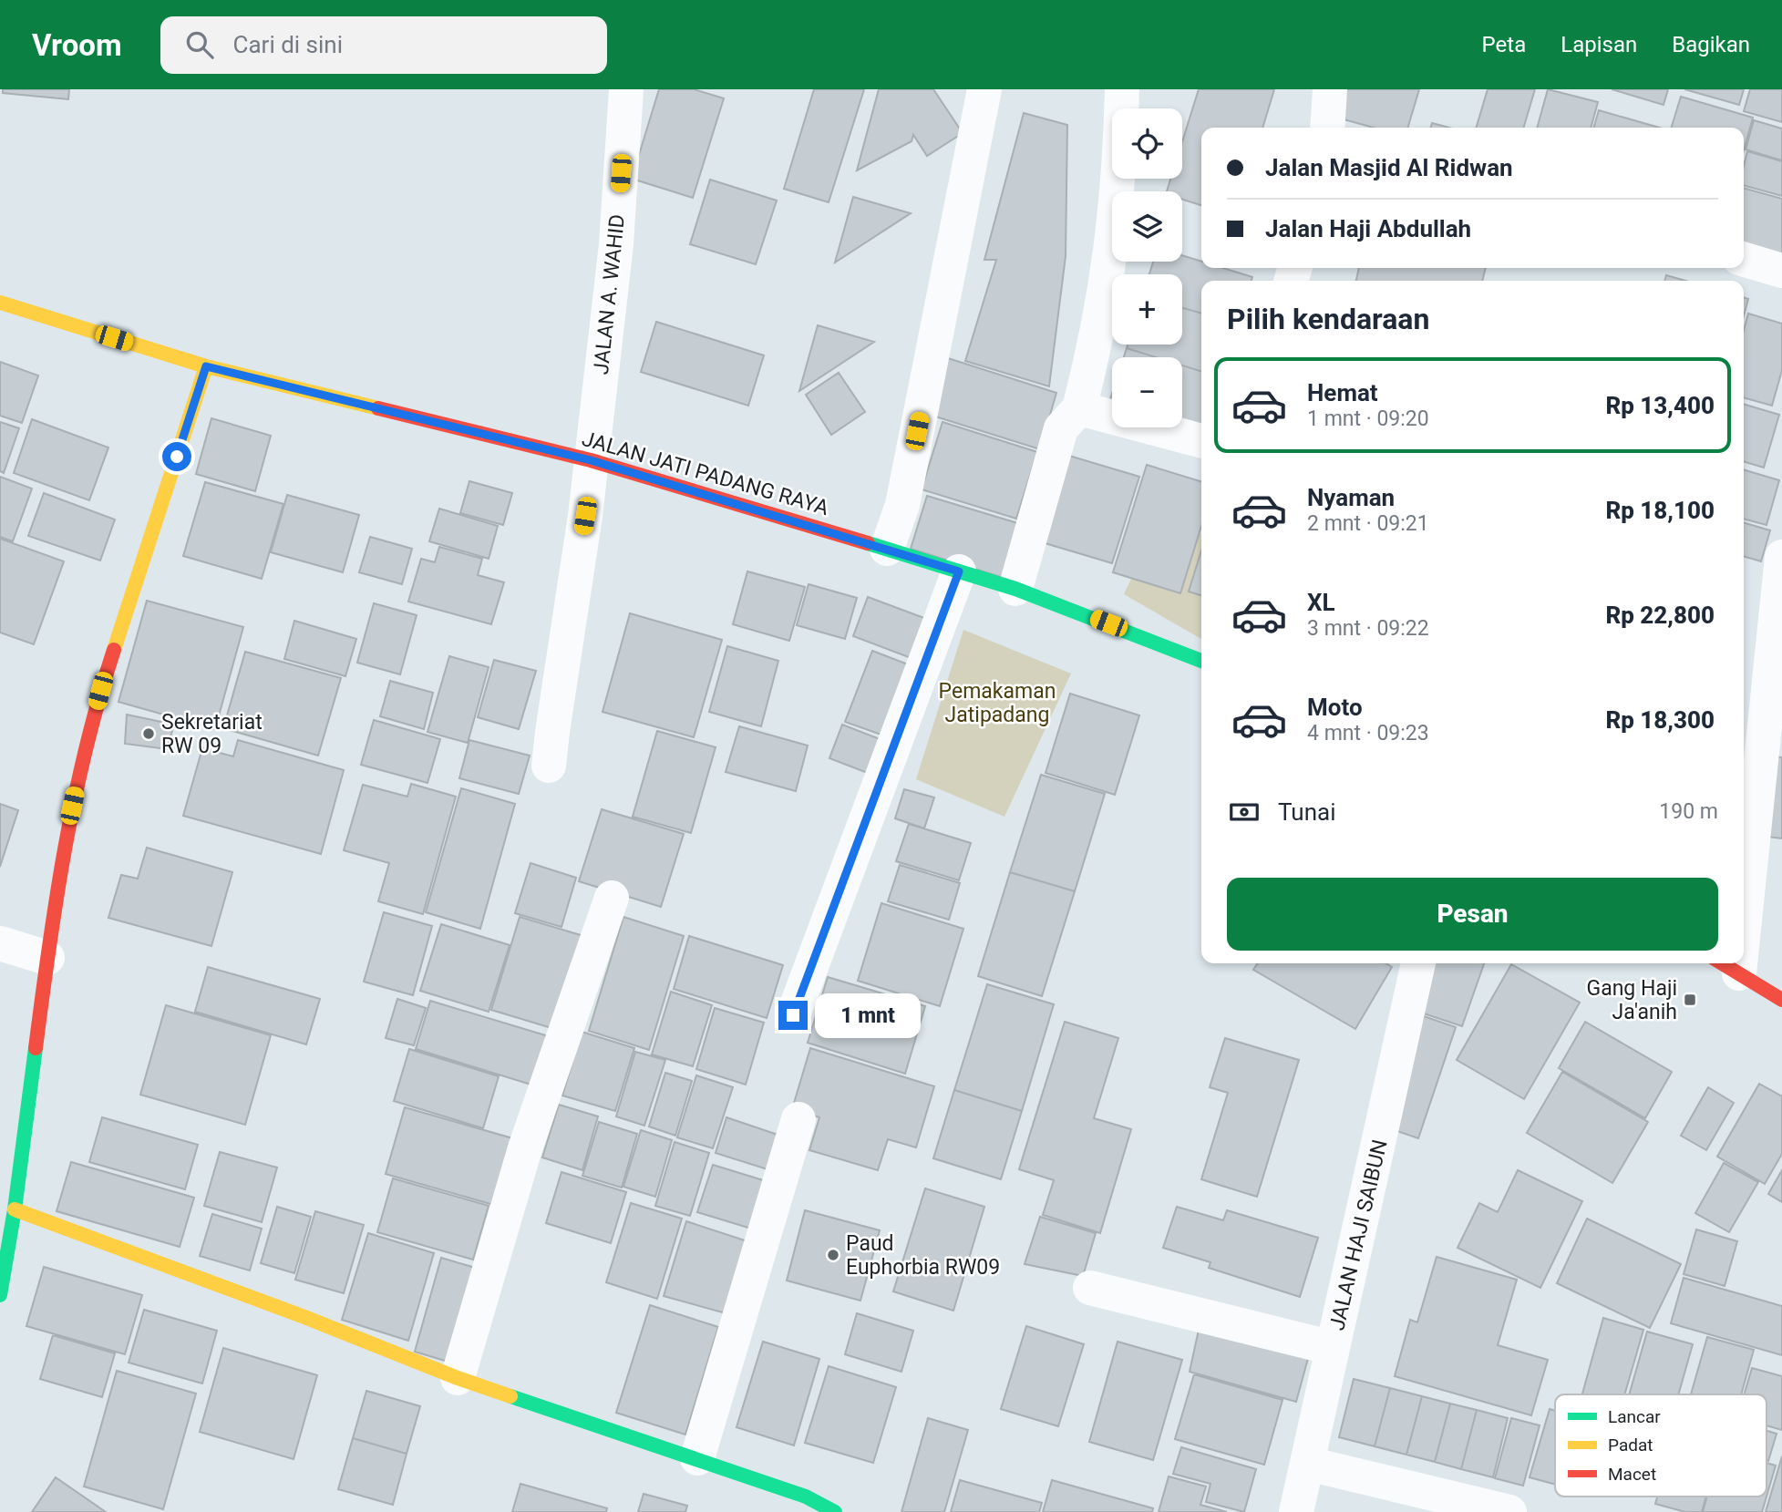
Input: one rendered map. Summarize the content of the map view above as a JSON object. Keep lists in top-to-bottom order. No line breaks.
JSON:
{"streets":{"street":["JALAN A. WAHID","JALAN JATI PADANG RAYA","JALAN HAJI SAIBUN"]},"crossings":[["JALAN A. WAHID","JALAN JATI PADANG RAYA"]],"parks":["Pemakaman Jatipadang"],"places":{"other":["Sekretariat RW 09","Paud Euphorbia RW09"],"transit":["Gang Haji Ja'anih"]},"legend":["Lancar","Padat","Macet"],"page":{"header":"Vroom","search":"Cari di sini","nav":["Peta","Lapisan","Bagikan"],"map_buttons":["+","−"],"banner":["Jalan Masjid Al Ridwan","Jalan Haji Abdullah"],"heading":"Pilih kendaraan","list":[{"name":"Hemat","note":"1 mnt · 09:20","value":"Rp 13,400"},{"name":"Nyaman","note":"2 mnt · 09:21","value":"Rp 18,100"},{"name":"XL","note":"3 mnt · 09:22","value":"Rp 22,800"},{"name":"Moto","note":"4 mnt · 09:23","value":"Rp 18,300"}],"pay":["Tunai","190 m"],"buttons":"Pesan","bubble":"1 mnt"}}
